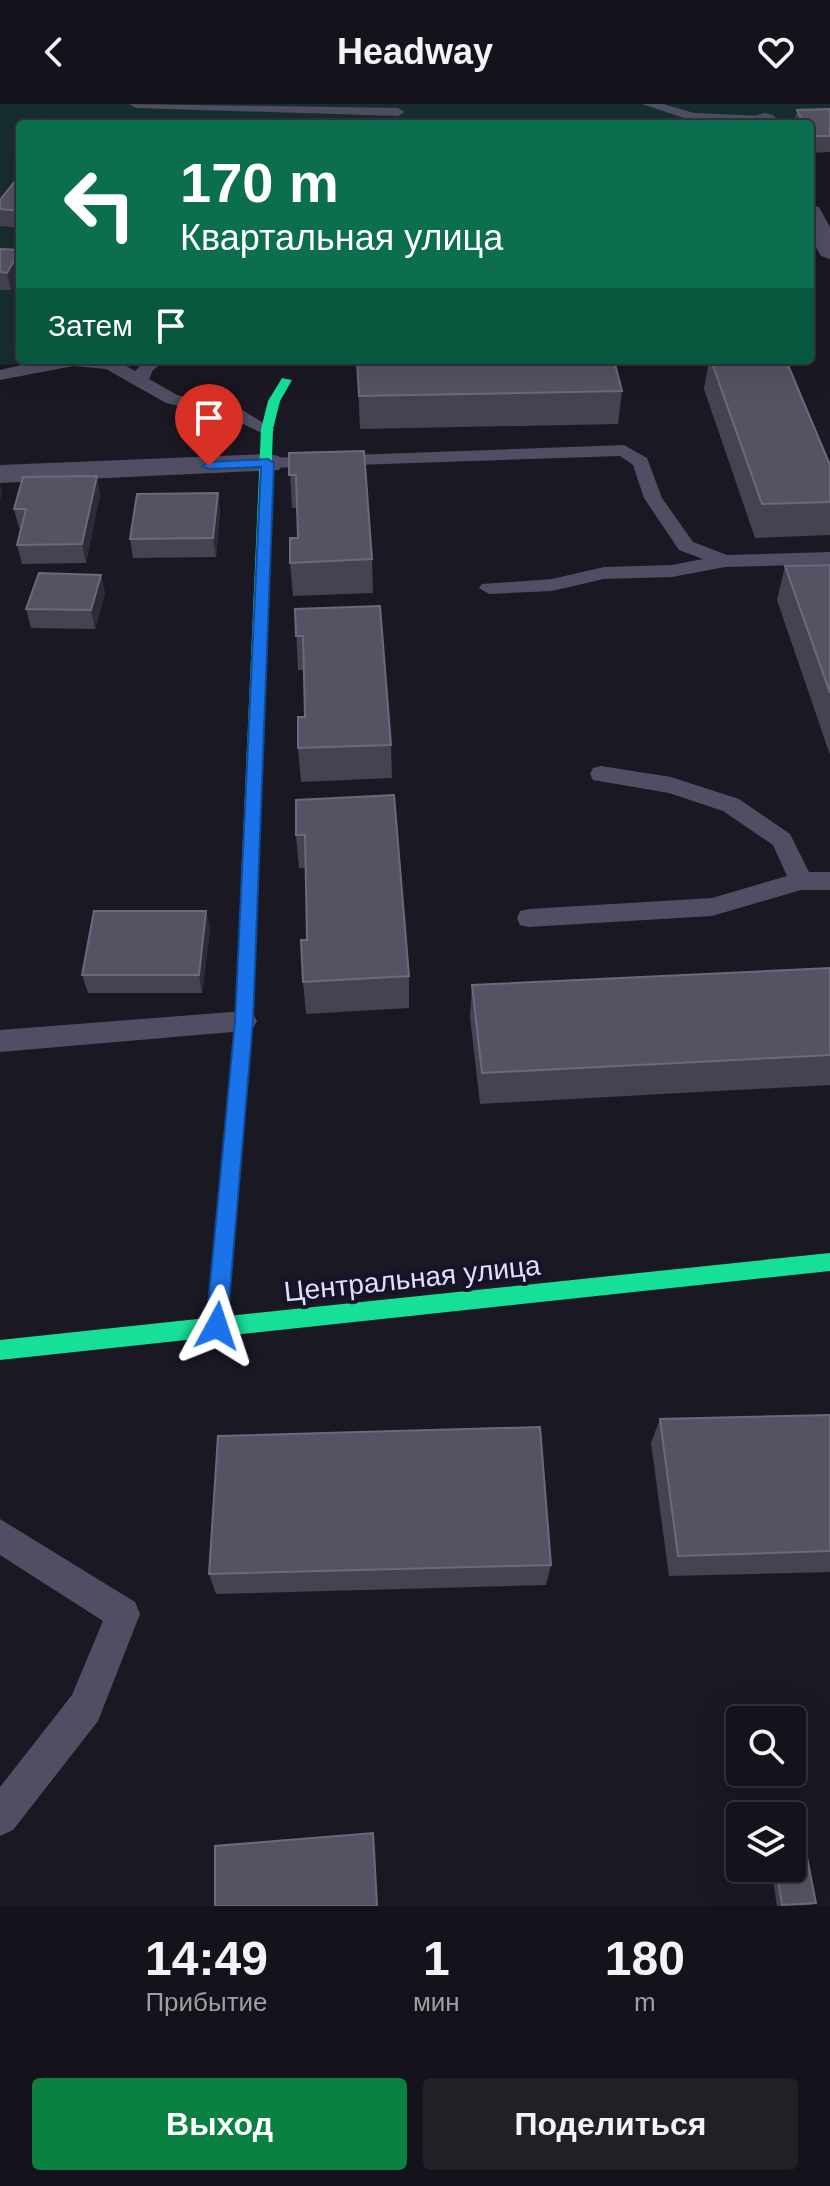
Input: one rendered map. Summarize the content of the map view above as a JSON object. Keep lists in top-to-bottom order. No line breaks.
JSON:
{"streets":{"street":["Центральная улица"]},"page":{"header":"Headway","turn":["170 m","Квартальная улица"],"then":"Затем","eta":["14:49","Прибытие","1","мин","180","m"],"buttons":["Выход","Поделиться"]}}
